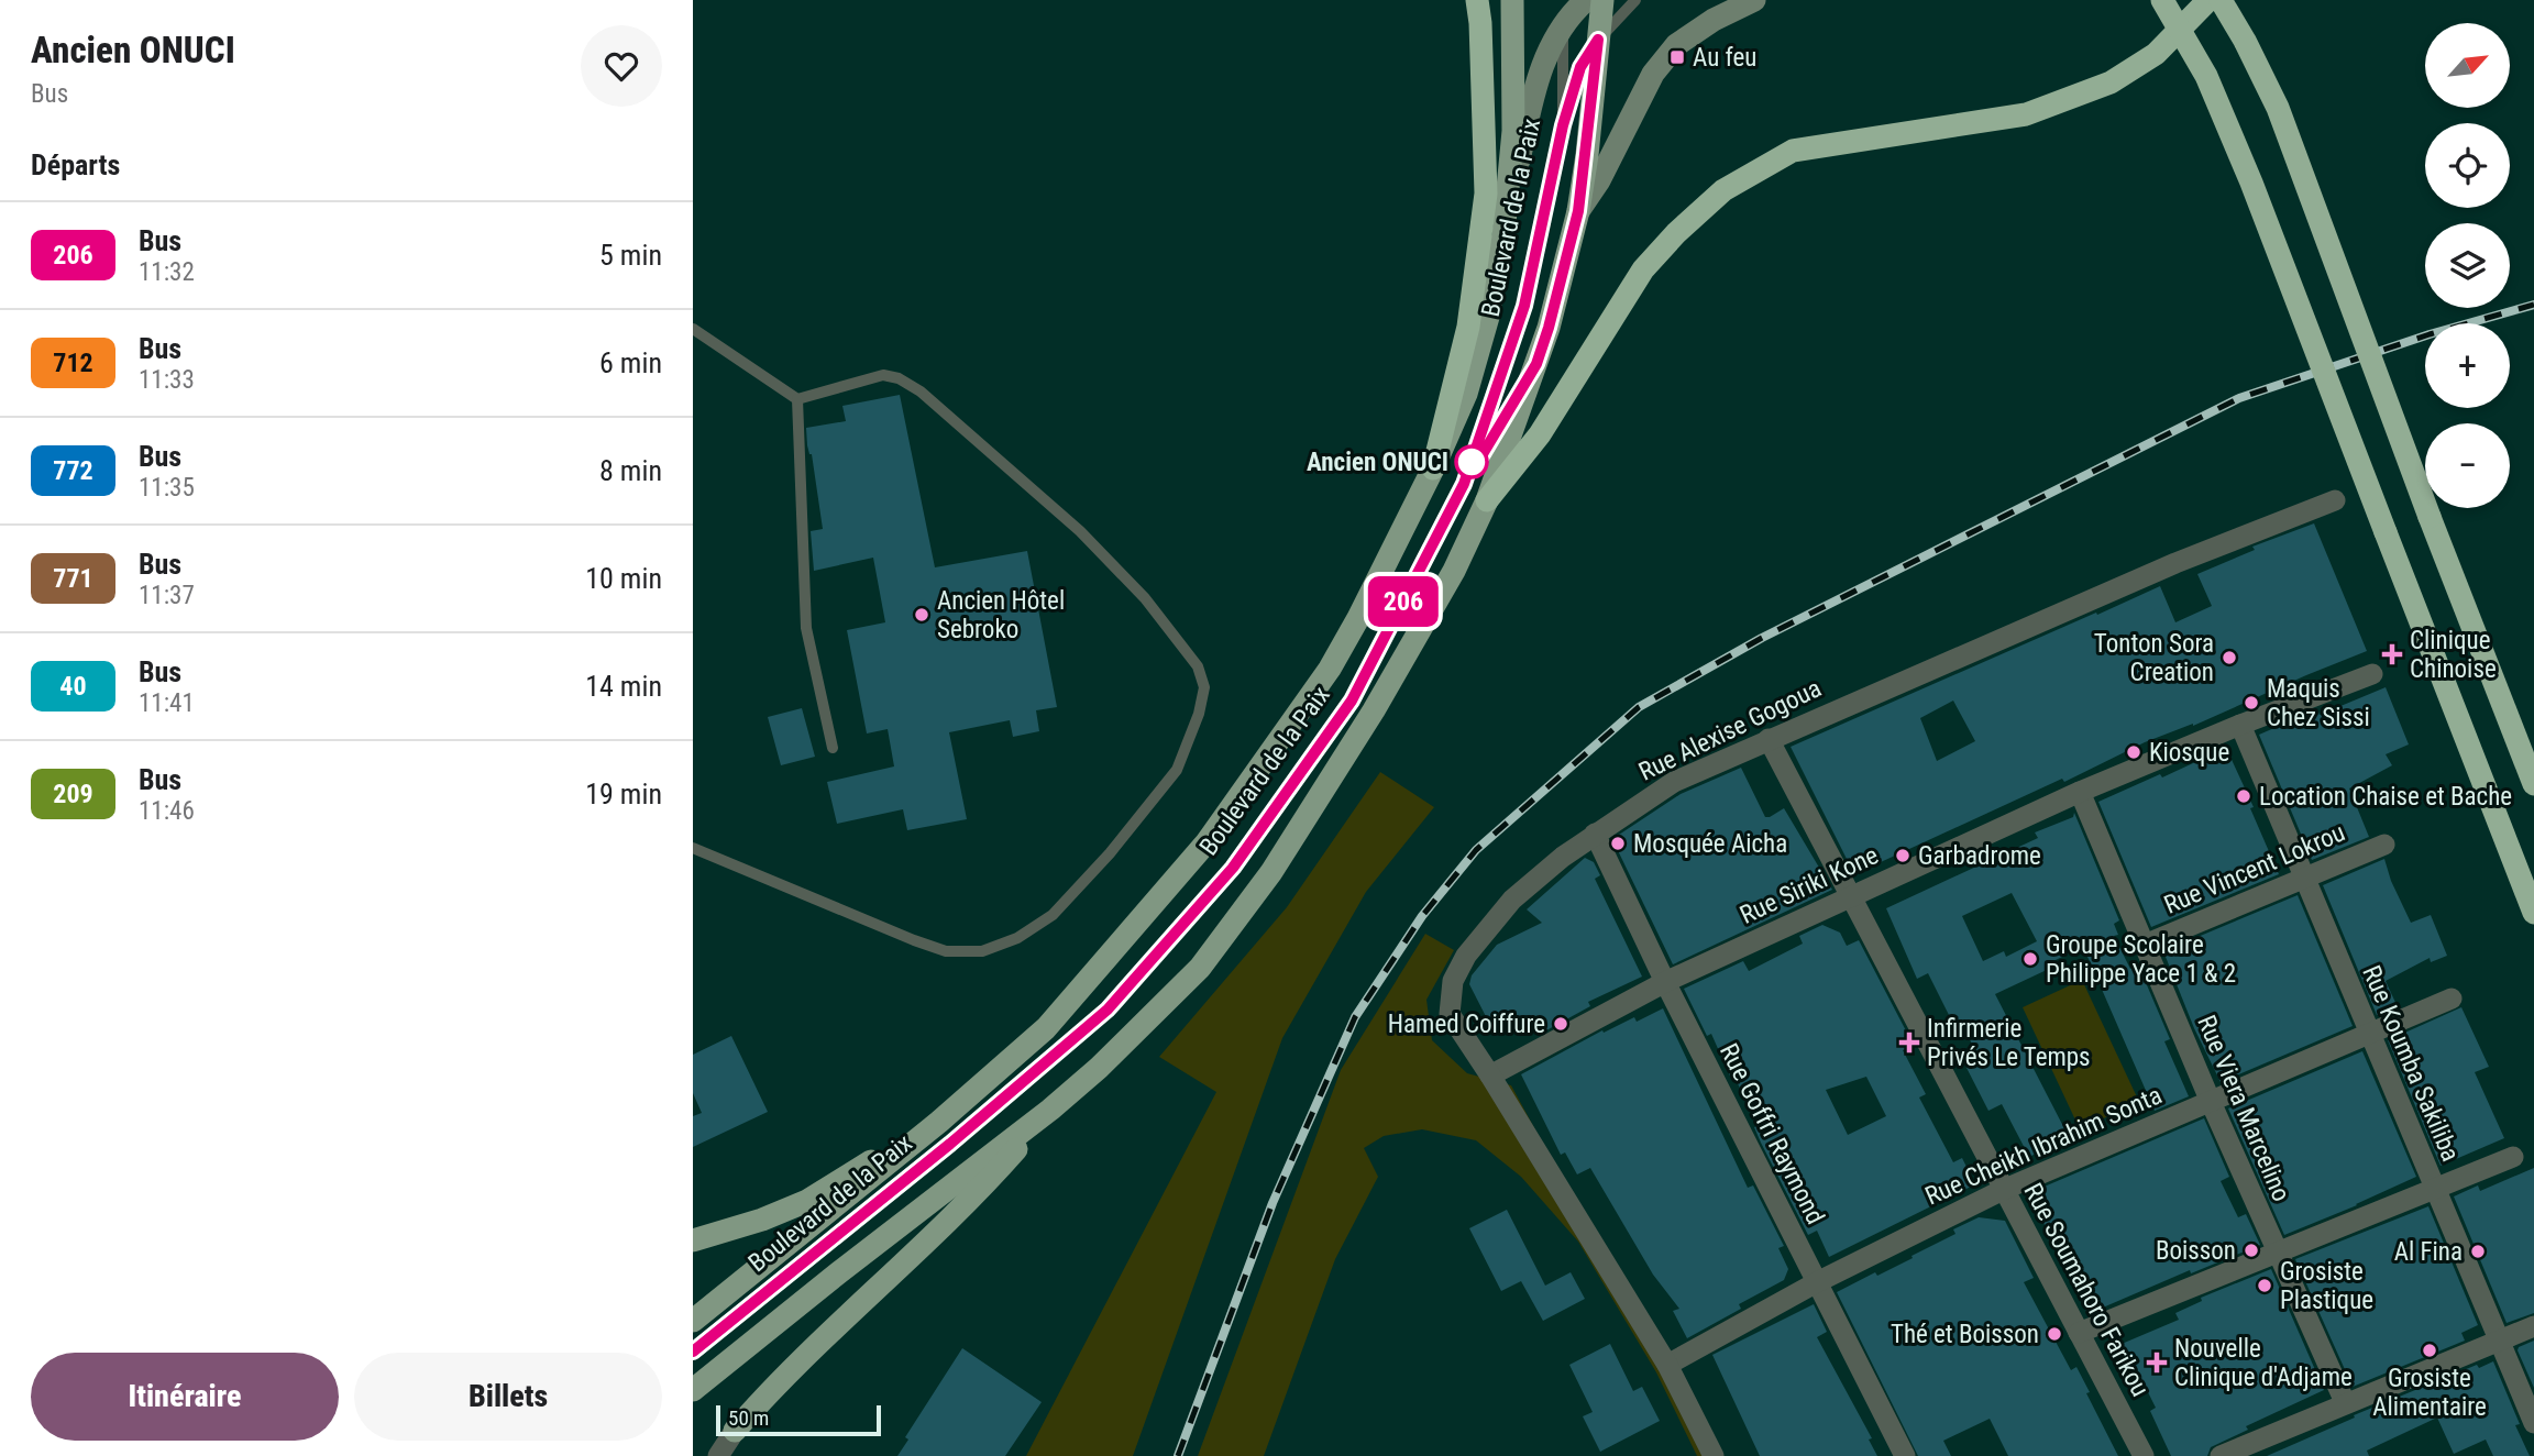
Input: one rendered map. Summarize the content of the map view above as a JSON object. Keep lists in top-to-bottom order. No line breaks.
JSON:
{"streets":{"main road":["Boulevard de la Paix"],"street":["Rue Alexise Gogoua","Rue Vincent Lokrou","Rue Siriki Kone","Rue Koumba Sakiliba","Rue Viera Marcelino","Rue Goffri Raymond","Rue Cheikh Ibrahim Sonta","Rue Soumahoro Farikou"]},"crossings":[["Rue Alexise Gogoua","Rue Siriki Kone"],["Rue Alexise Gogoua","Rue Goffri Raymond"],["Rue Alexise Gogoua","Rue Cheikh Ibrahim Sonta"],["Rue Alexise Gogoua","Rue Soumahoro Farikou"],["Rue Vincent Lokrou","Rue Koumba Sakiliba"],["Rue Vincent Lokrou","Rue Viera Marcelino"],["Rue Siriki Kone","Rue Koumba Sakiliba"],["Rue Siriki Kone","Rue Viera Marcelino"],["Rue Siriki Kone","Rue Goffri Raymond"],["Rue Siriki Kone","Rue Soumahoro Farikou"],["Rue Koumba Sakiliba","Rue Cheikh Ibrahim Sonta"],["Rue Viera Marcelino","Rue Cheikh Ibrahim Sonta"],["Rue Goffri Raymond","Rue Cheikh Ibrahim Sonta"],["Rue Cheikh Ibrahim Sonta","Rue Soumahoro Farikou"]],"places":{"transit":["Au feu"],"other":["Ancien ONUCI","Ancien Hôtel Sebroko","Tonton Sora Creation","Maquis Chez Sissi","Kiosque","Location Chaise et Bache","Mosquée Aicha","Garbadrome","Groupe Scolaire Philippe Yace 1 & 2","Hamed Coiffure","Boisson","Al Fina","Grosiste Plastique","Thé et Boisson","Grosiste Alimentaire"],"health":["Clinique Chinoise","Infirmerie Privés Le Temps","Nouvelle Clinique d'Adjame"]},"lines":["bus line 206"],"scale_bar":"50 m","north":"top right","page":{"heading":[["Ancien ONUCI","Bus"],"Départs"],"on_map":"206","map_buttons":["+","−"],"list":[{"mark":"206","name":"Bus","note":"11:32","value":"5 min"},{"mark":"712","name":"Bus","note":"11:33","value":"6 min"},{"mark":"772","name":"Bus","note":"11:35","value":"8 min"},{"mark":"771","name":"Bus","note":"11:37","value":"10 min"},{"mark":"40","name":"Bus","note":"11:41","value":"14 min"},{"mark":"209","name":"Bus","note":"11:46","value":"19 min"}],"buttons":["Itinéraire","Billets"],"scale":"50 m"}}
